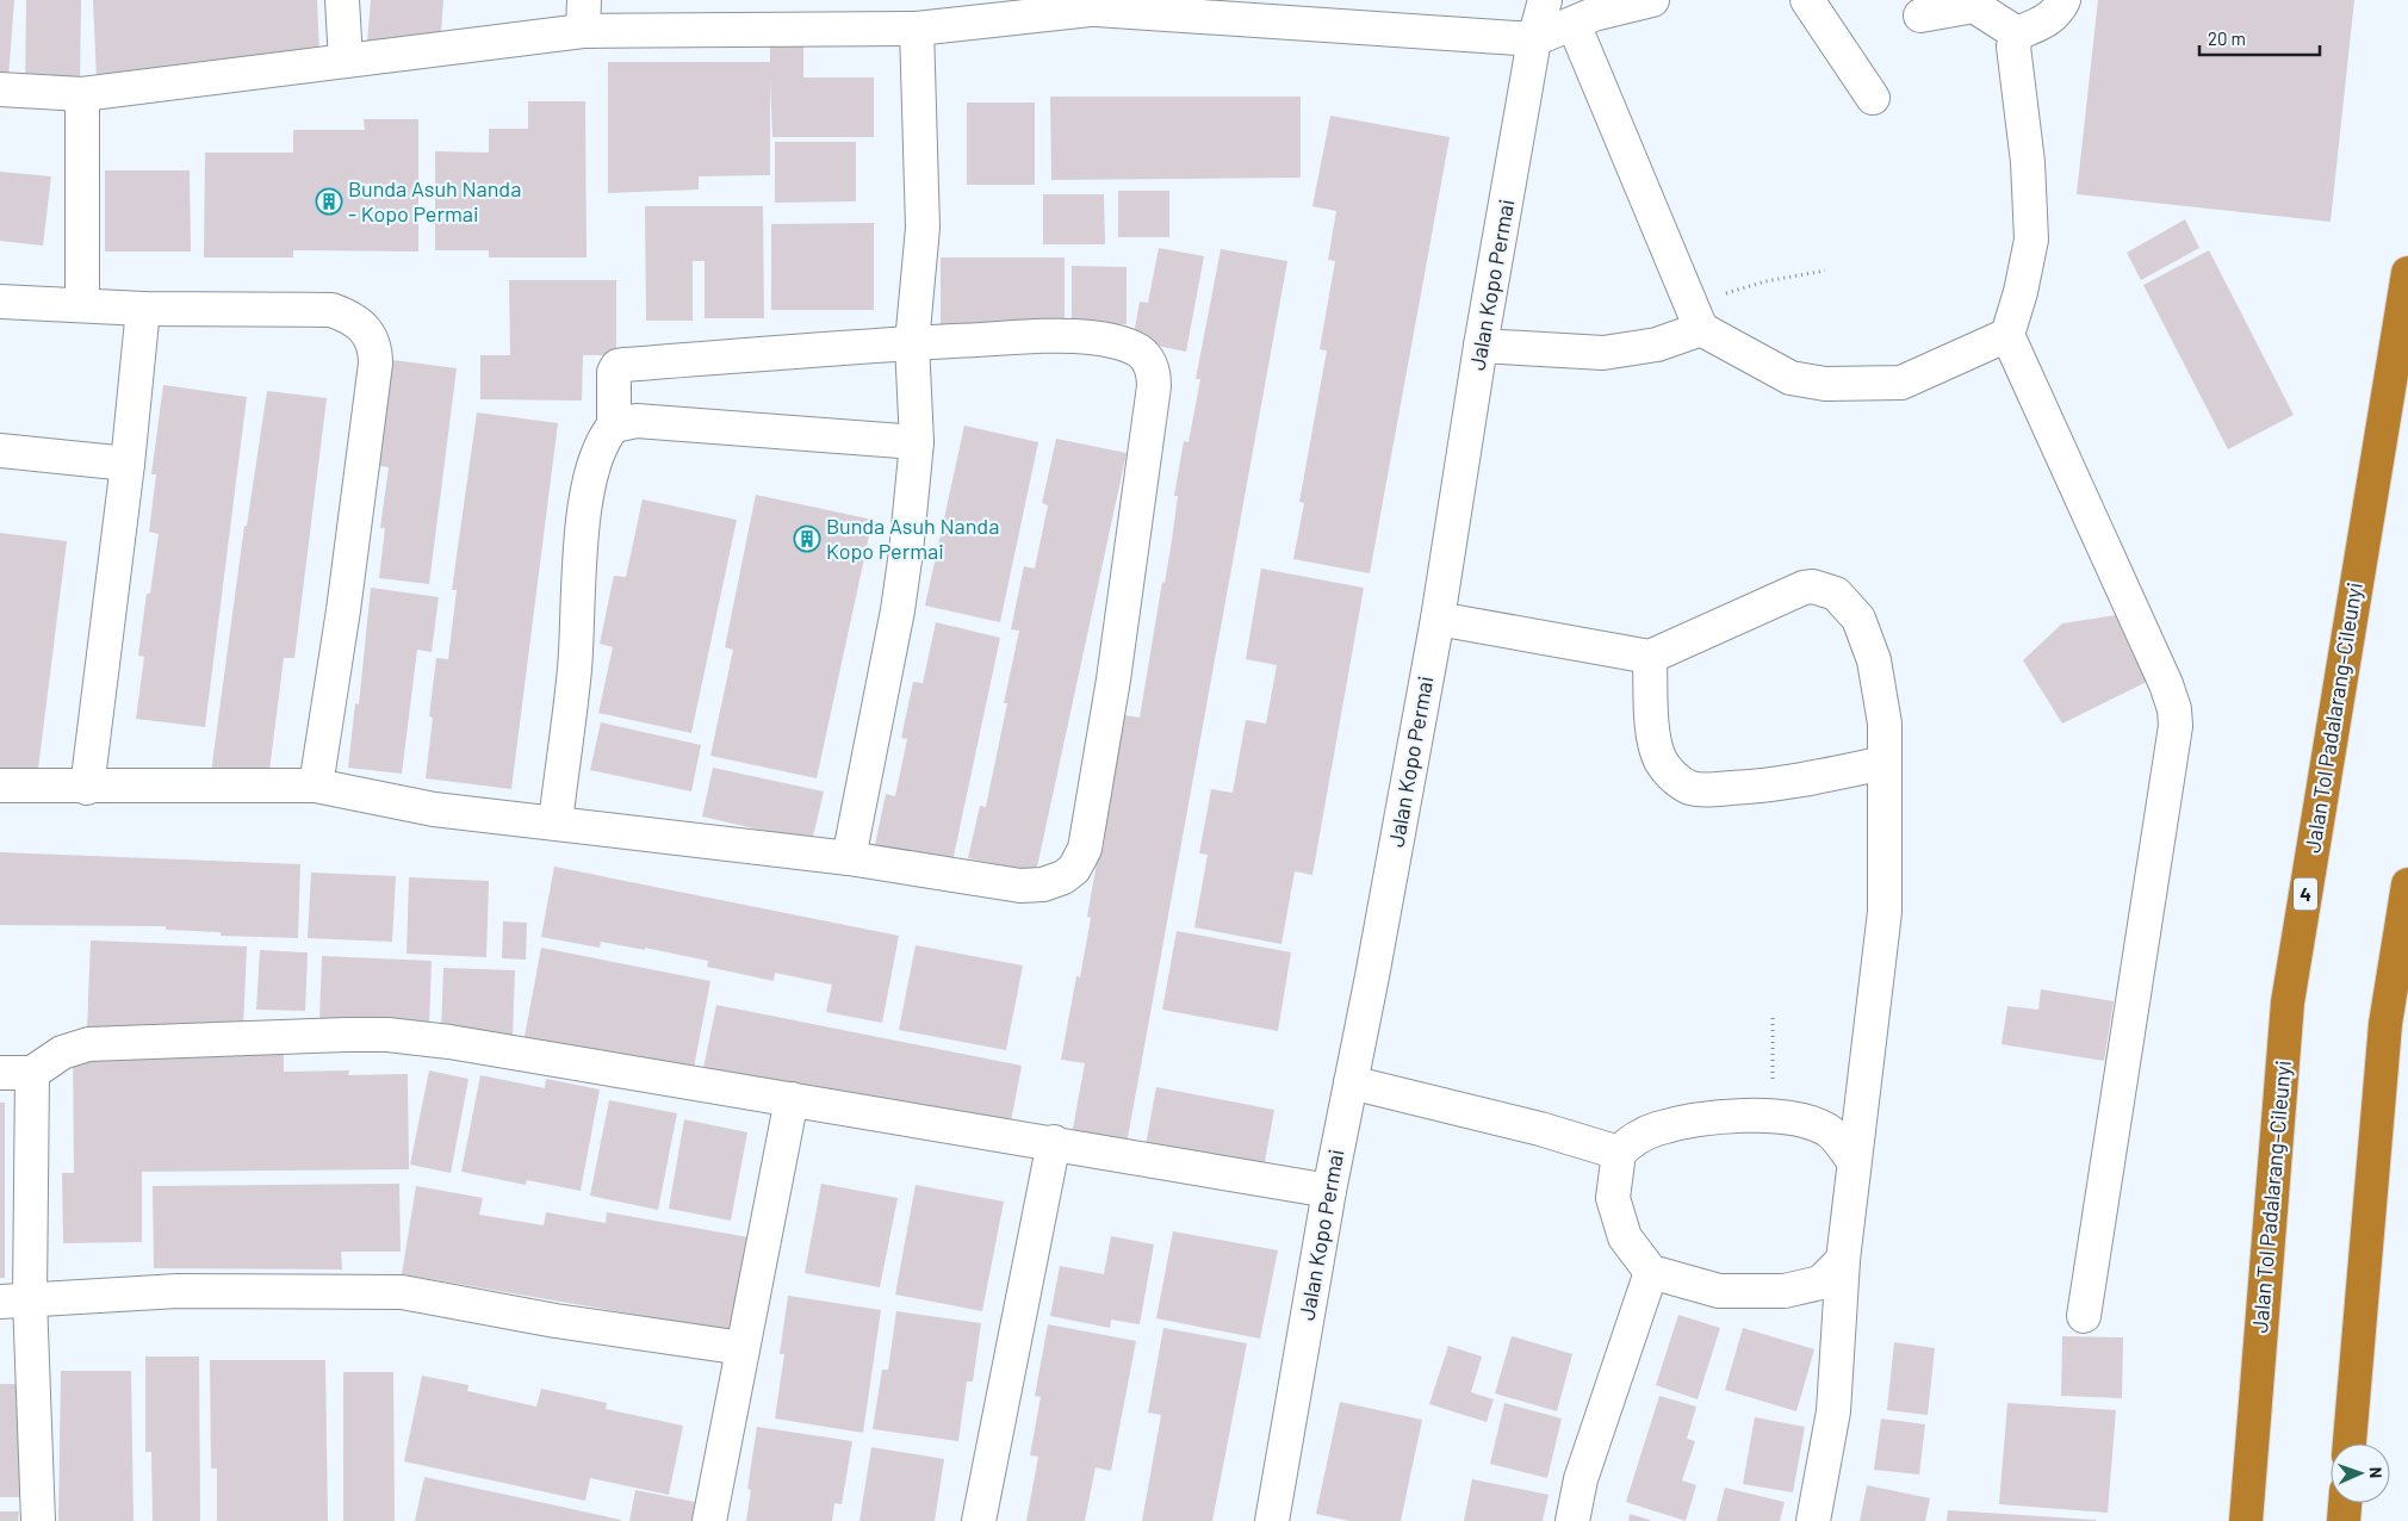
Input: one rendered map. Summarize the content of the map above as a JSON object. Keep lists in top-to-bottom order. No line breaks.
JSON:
{"streets":{"highway":["Jalan Tol Padalarang–Cileunyi","4"],"street":["Jalan Kopo Permai"]},"places":{"building":["Bunda Asuh Nanda - Kopo Permai","Bunda Asuh Nanda Kopo Permai"]},"scale_bar":"20 m","north":"right"}
